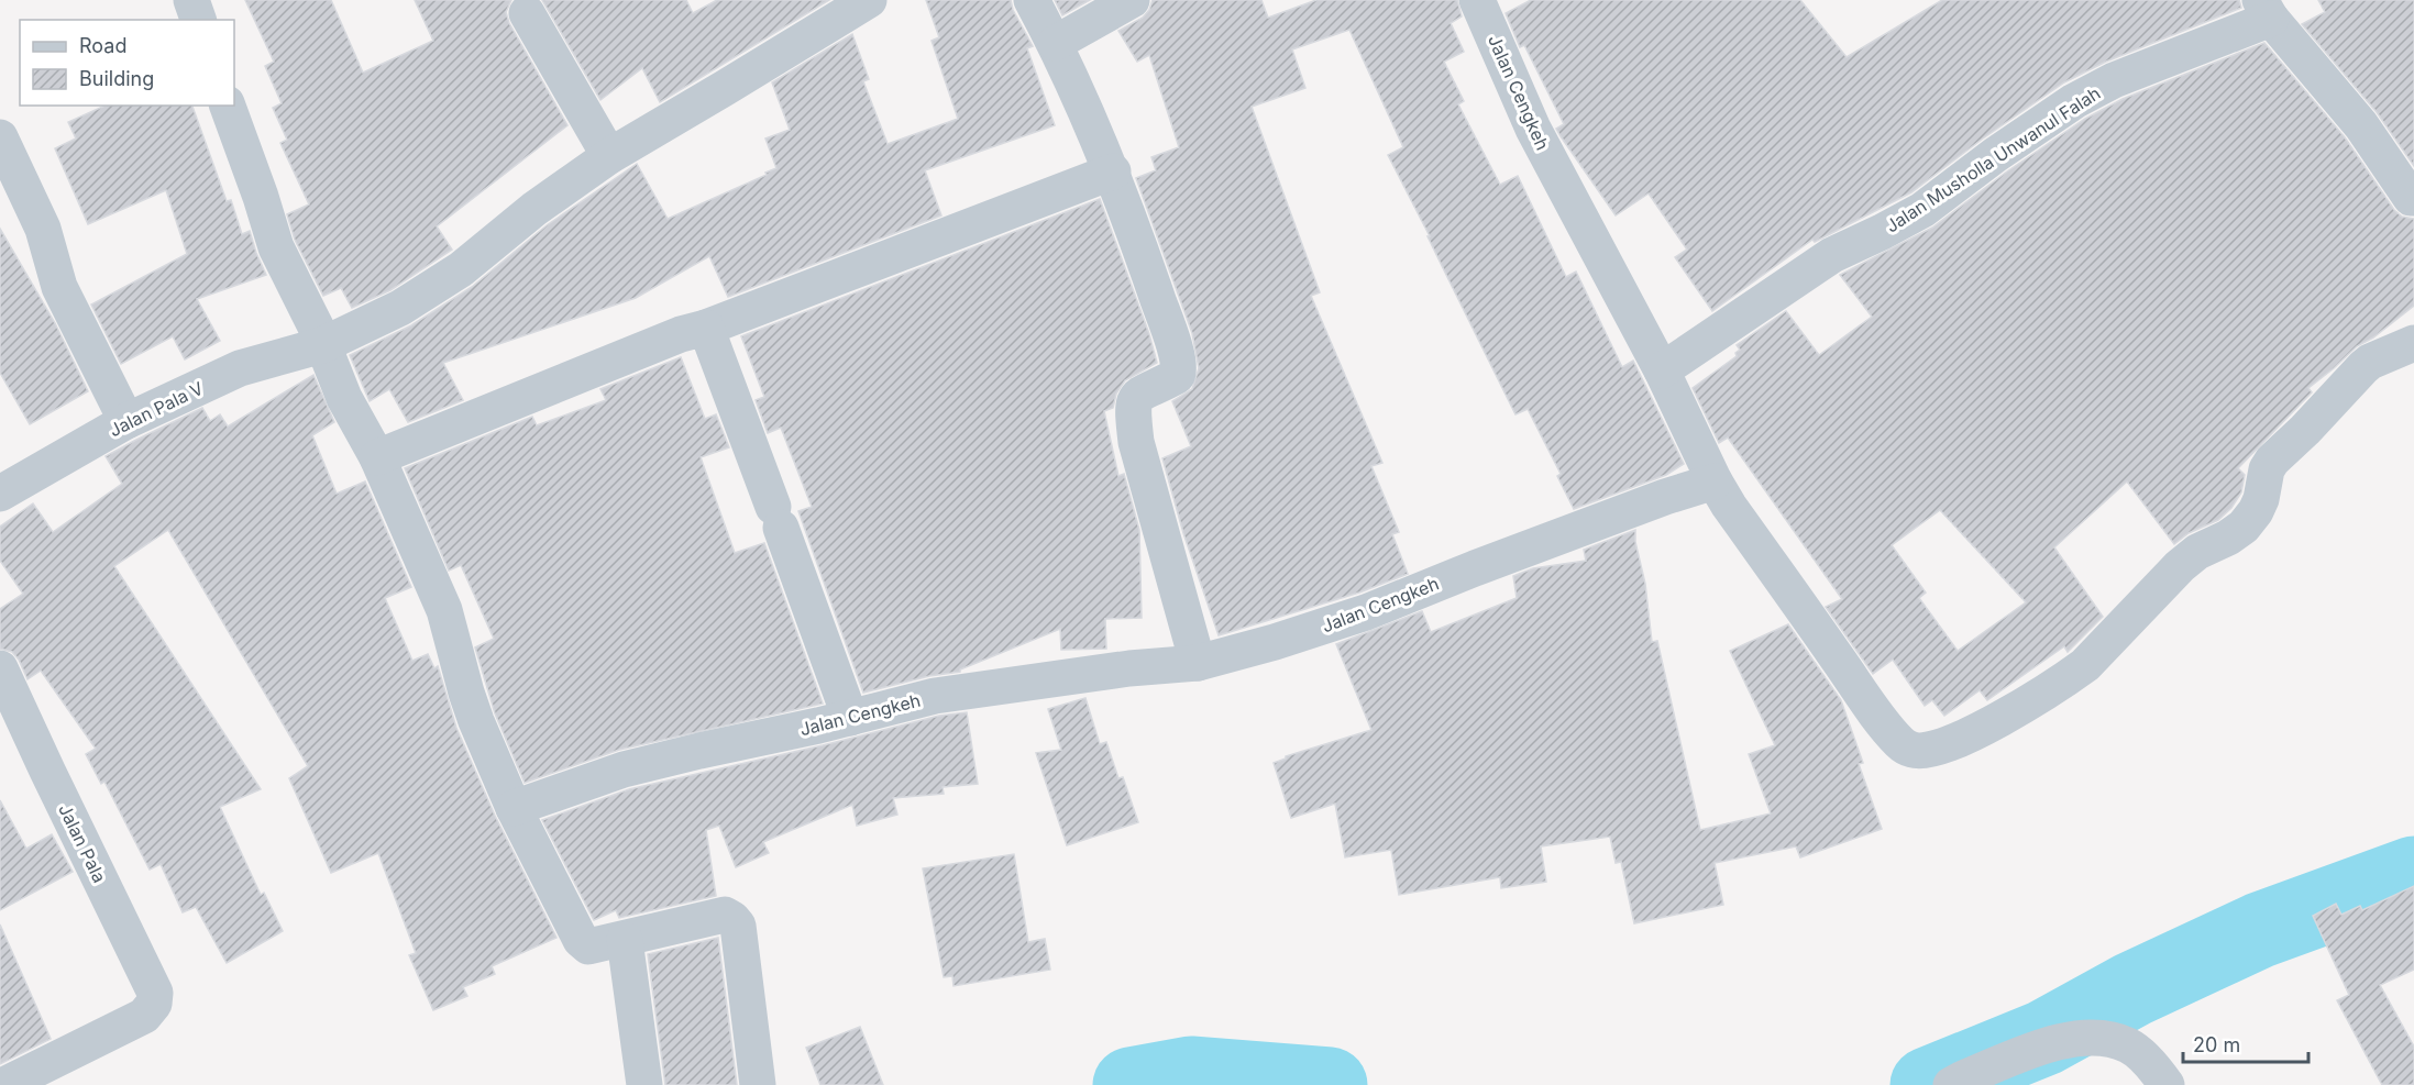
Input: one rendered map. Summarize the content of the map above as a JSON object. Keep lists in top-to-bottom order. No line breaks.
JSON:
{"streets":{"street":["Jalan Cengkeh","Jalan Musholla Unwanul Falah","Jalan Pala V","Jalan Pala"]},"crossings":[["Jalan Cengkeh","Jalan Musholla Unwanul Falah"]],"legend":["Road","Building"],"scale_bar":"20 m"}
